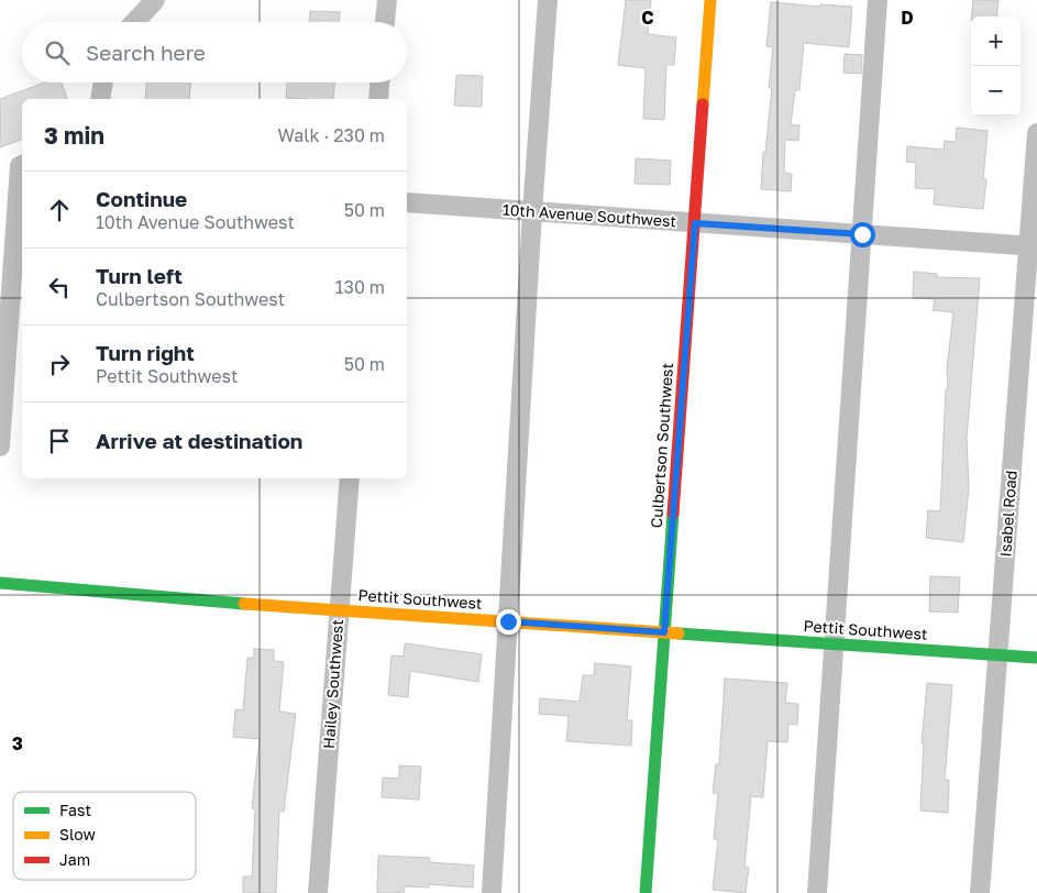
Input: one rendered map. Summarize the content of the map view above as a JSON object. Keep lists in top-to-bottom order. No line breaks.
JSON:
{"streets":{"street":["10th Avenue Southwest","Culbertson Southwest","Isabel Road","Pettit Southwest","Hailey Southwest"]},"crossings":[["10th Avenue Southwest","Culbertson Southwest"],["10th Avenue Southwest","Isabel Road"],["Culbertson Southwest","Pettit Southwest"],["Isabel Road","Pettit Southwest"],["Pettit Southwest","Hailey Southwest"]],"legend":["Fast","Slow","Jam"],"page":{"map_buttons":["+","−"],"search":"Search here","heading":["3 min","Walk · 230 m"],"list":[["Continue","10th Avenue Southwest","50 m"],["Turn left","Culbertson Southwest","130 m"],["Turn right","Pettit Southwest","50 m"],"Arrive at destination"]},"grid":{"columns":["C","D"],"rows":["3"]}}
